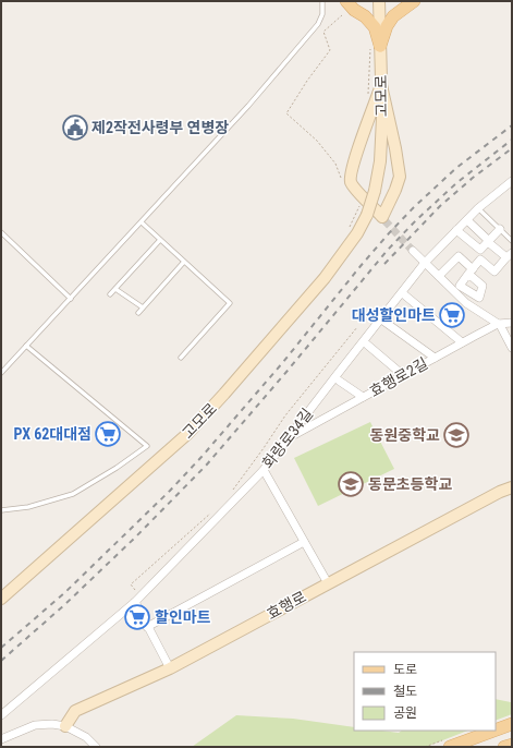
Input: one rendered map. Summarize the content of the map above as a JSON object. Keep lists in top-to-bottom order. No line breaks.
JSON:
{"streets":{"main road":["고모로","효행로"],"street":["효행로2길","화랑로34길"]},"crossings":[["효행로2길","화랑로34길"]],"places":{"public building":["제2작전사령부 연병장"],"supermarket":["대성할인마트","PX 62대대점","할인마트"],"school or university":["동원중학교","동문초등학교"]},"legend":["도로","철도","공원"]}
